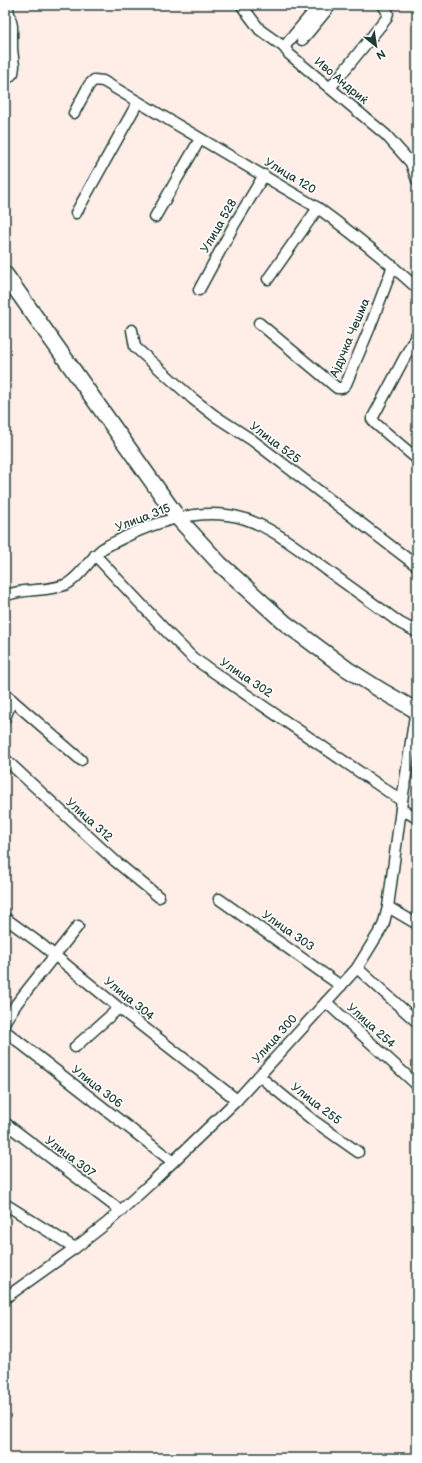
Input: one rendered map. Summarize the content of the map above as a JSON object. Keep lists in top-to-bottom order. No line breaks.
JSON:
{"streets":{"street":["Иво Андриќ","Улица 120","Улица 528","Ајдучка Чешма","Улица 525","Улица 315","Улица 302","Улица 312","Улица 303","Улица 304","Улица 254","Улица 300","Улица 306","Улица 255","Улица 307"]},"crossings":[["Улица 120","Улица 528"],["Улица 120","Ајдучка Чешма"],["Улица 315","Улица 302"],["Улица 302","Улица 300"],["Улица 303","Улица 300"],["Улица 304","Улица 300"],["Улица 254","Улица 300"],["Улица 300","Улица 306"],["Улица 300","Улица 255"],["Улица 300","Улица 307"]],"north":"bottom right"}
